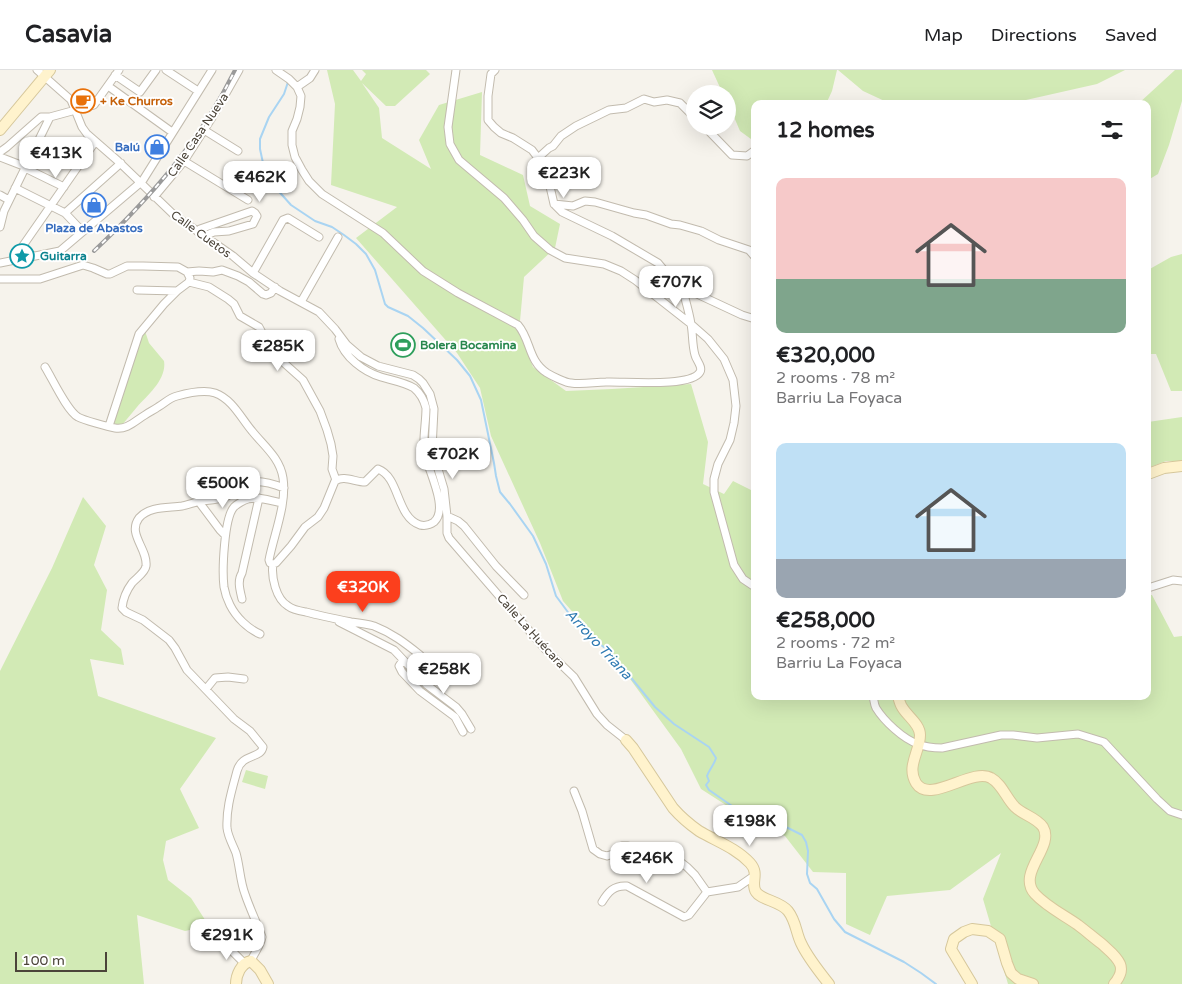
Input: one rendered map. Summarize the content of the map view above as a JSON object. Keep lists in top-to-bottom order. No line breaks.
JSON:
{"streets":{"street":["Calle Casa Nueva","Calle Cuetos","Calle La Ḥuécara"]},"crossings":[["Calle Casa Nueva","Calle Cuetos"],["Calle Cuetos","Calle La Ḥuécara"]],"water":["Arroyo Triana"],"places":{"cafe":["+ Ke Churros"],"shop":["Balú","Plaza de Abastos"],"place":["Guitarra"],"sports":["Bolera Bocamina"]},"scale_bar":"100 m","page":{"header":"Casavia","nav":["Map","Directions","Saved"],"heading":"12 homes","price":["€413K","€223K","€462K","€707K","€285K","€702K","€500K","€320K","€258K","€198K","€246K","€291K"],"list":[{"name":"€320,000","note":"2 rooms · 78 m² · Barriu La Foyaca"},{"name":"€258,000","note":"2 rooms · 72 m² · Barriu La Foyaca"}],"scale":"100 m"}}
